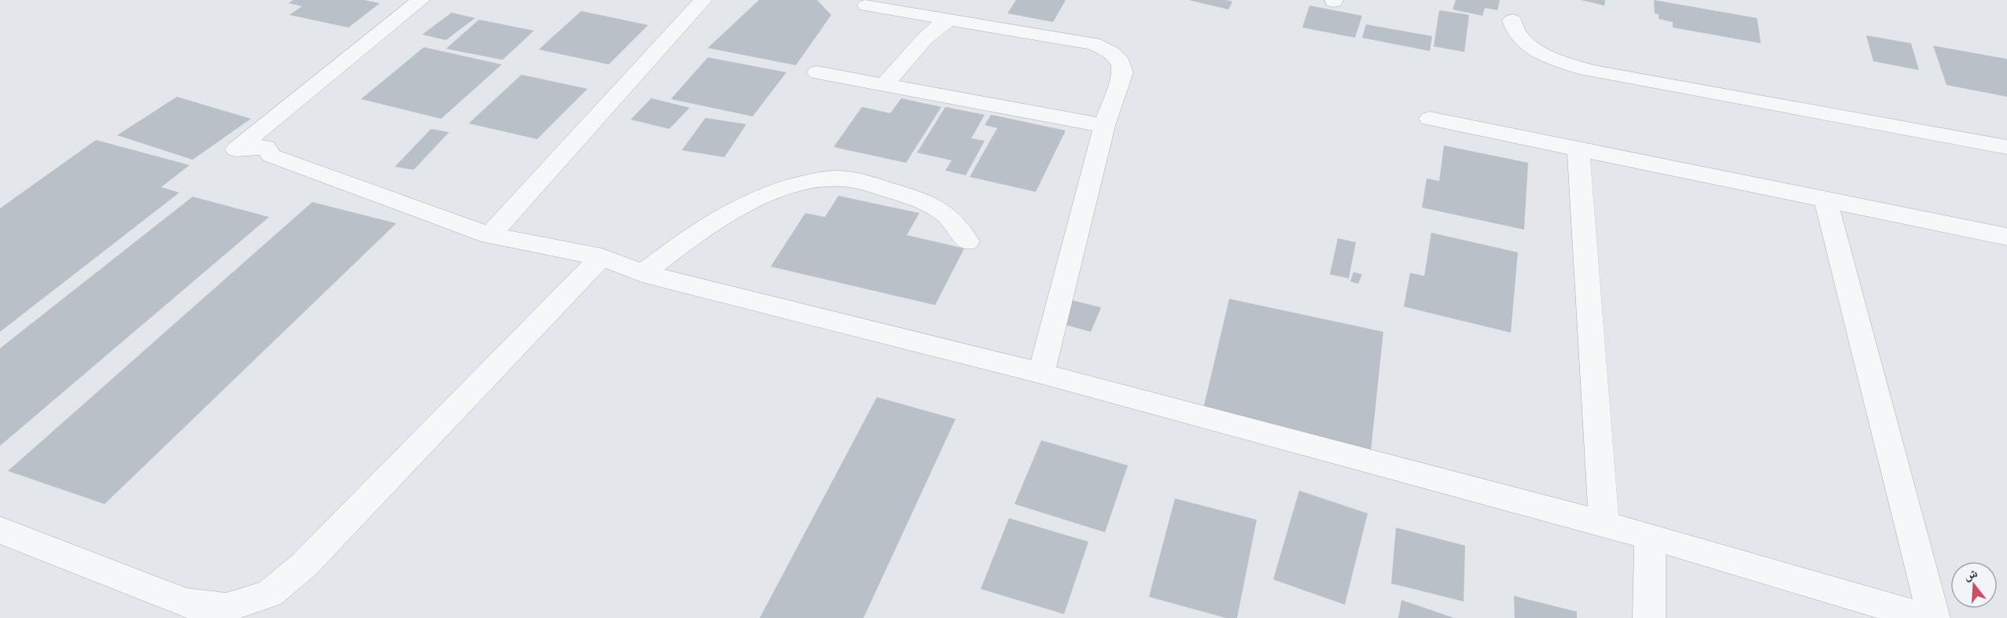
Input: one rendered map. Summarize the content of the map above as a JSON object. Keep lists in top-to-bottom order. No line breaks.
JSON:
{"north":"top"}
